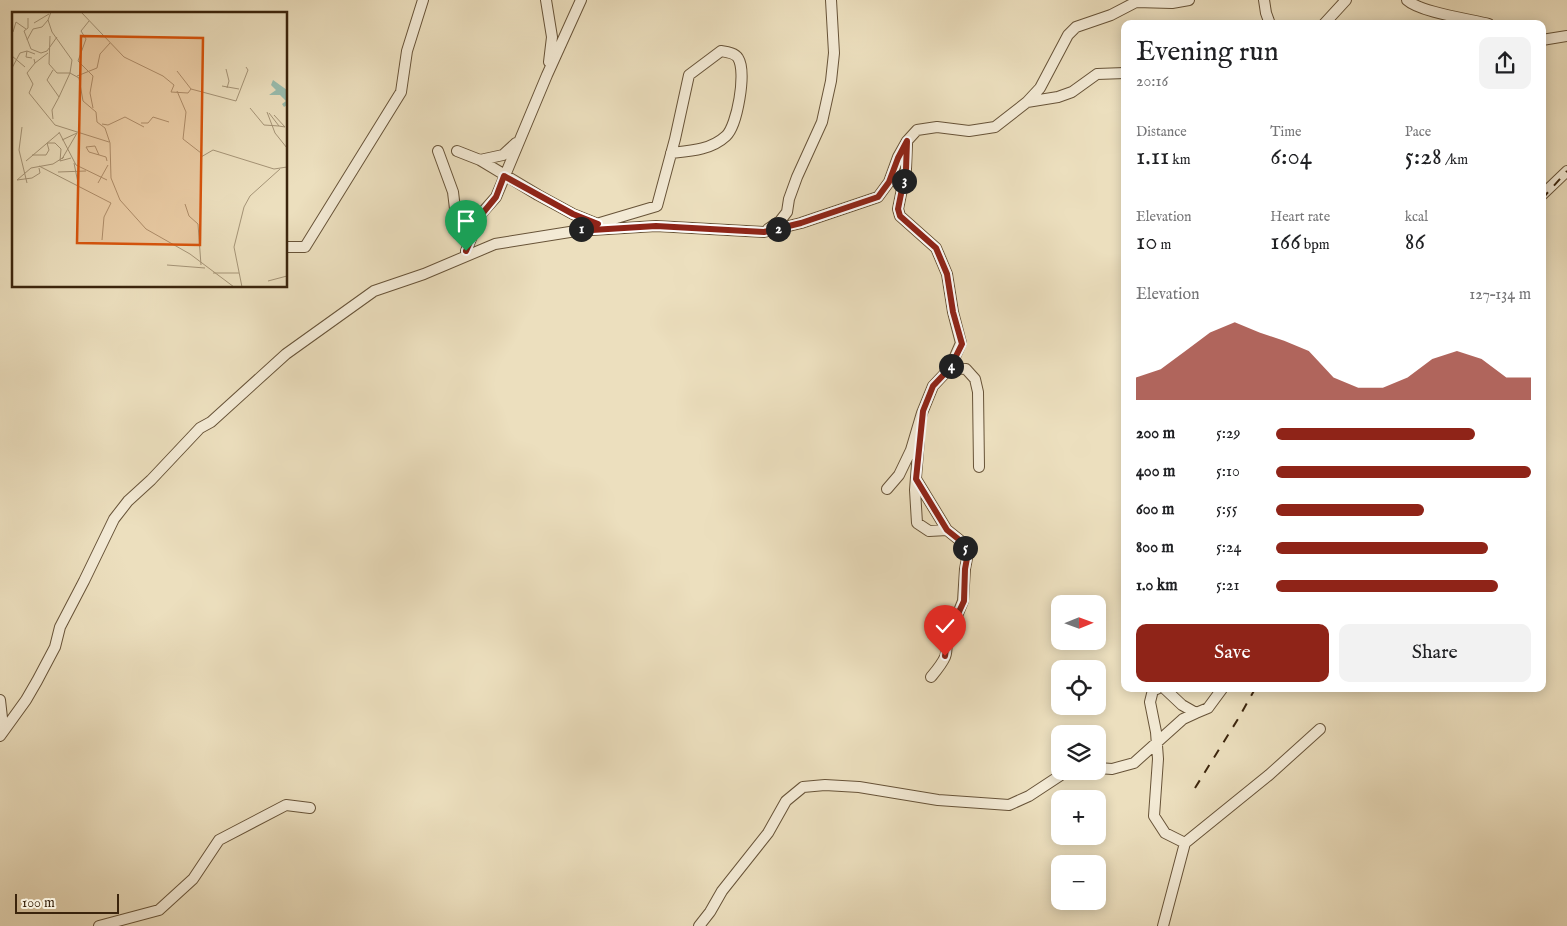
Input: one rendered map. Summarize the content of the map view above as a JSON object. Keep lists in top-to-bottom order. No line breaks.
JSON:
{"scale_bar":"100 m","north":"right","page":{"heading":["Evening run","20:16"],"stats":[["Distance","1.11 km"],["Time","6:04"],["Pace","5:28 /km"],["Elevation","10 m"],["Heart rate","166 bpm"],["kcal","86"]],"pins":["3","1","2","4","5"],"chart":["Elevation","127–134 m"],"list":[{"name":"200 m","note":"5:29"},{"name":"400 m","note":"5:10"},{"name":"600 m","note":"5:55"},{"name":"800 m","note":"5:24"},{"name":"1.0 km","note":"5:21"}],"map_buttons":["+","−"],"buttons":["Save","Share"],"scale":"100 m"}}
